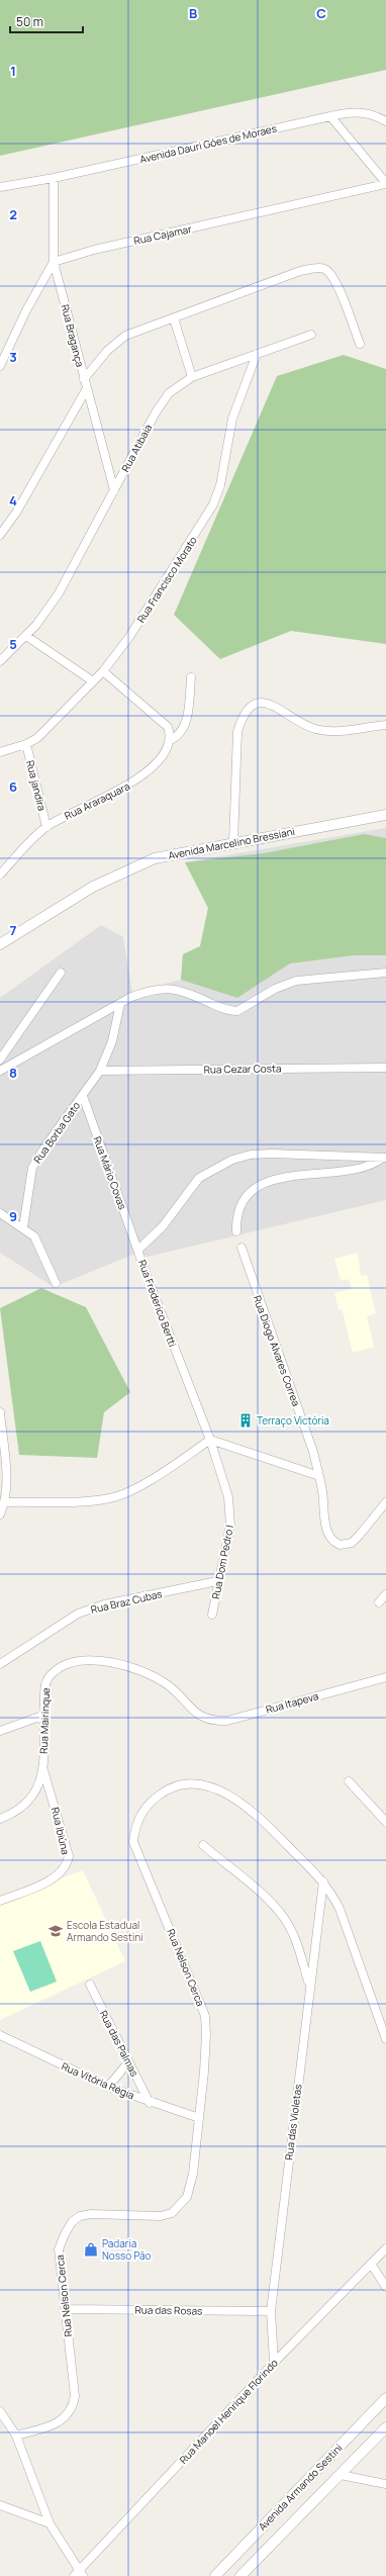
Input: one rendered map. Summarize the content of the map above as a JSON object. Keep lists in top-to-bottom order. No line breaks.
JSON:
{"streets":{"street":["Avenida Dauri Góes de Moraes","Rua Cajamar","Rua Bragança","Rua Atibaia","Rua Francisco Morato","Rua jandira","Rua Araraquara","Avenida Marcelino Bressiani","Rua Cezar Costa","Rua Borba Gato","Rua Mário Covas","Rua Frederico Bertti","Rua Diogo Alvares Correa","Rua Dom Pedro l","Rua Braz Cubas","Rua Itapeva","Rua Mairinque","Rua Ibiúna","Rua Nelson Cerca","Rua das Palmas","Rua Vitória Régia","Rua das Violetas","Rua das Rosas","Rua Manoel Henrique Florindo","Avenida Armando Sestini"]},"crossings":[["Avenida Dauri Góes de Moraes","Rua Bragança"],["Rua Cajamar","Rua Bragança"],["Rua Bragança","Rua Atibaia"],["Rua Atibaia","Rua Francisco Morato"],["Rua Francisco Morato","Rua jandira"],["Rua jandira","Rua Araraquara"],["Rua Cezar Costa","Rua Borba Gato"],["Rua Borba Gato","Rua Mário Covas"],["Rua Mário Covas","Rua Frederico Bertti"],["Rua Frederico Bertti","Rua Dom Pedro l"],["Rua Dom Pedro l","Rua Braz Cubas"],["Rua Itapeva","Rua Mairinque"],["Rua Mairinque","Rua Ibiúna"],["Rua Nelson Cerca","Rua Vitória Régia"],["Rua Nelson Cerca","Rua das Violetas"],["Rua Nelson Cerca","Rua das Rosas"],["Rua das Palmas","Rua Vitória Régia"],["Rua das Violetas","Rua das Rosas"],["Rua das Violetas","Rua Manoel Henrique Florindo"]],"places":{"building":["Terraço Victória"],"school or university":["Escola Estadual Armando Sestini"],"shop":["Padaria Nosso Pão"]},"scale_bar":"50 m","grid":{"columns":["B","C"],"rows":["1","2","3","4","5","6","7","8","9"]}}
